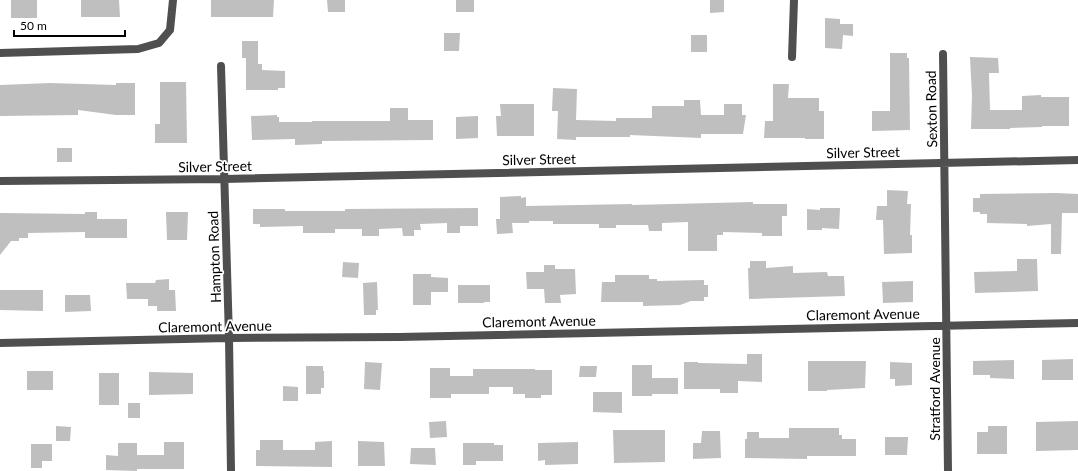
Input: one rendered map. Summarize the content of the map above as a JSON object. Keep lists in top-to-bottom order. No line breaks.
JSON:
{"streets":{"street":["Sexton Road","Silver Street","Hampton Road","Claremont Avenue","Stratford Avenue"]},"crossings":[["Sexton Road","Silver Street"],["Sexton Road","Stratford Avenue"],["Silver Street","Hampton Road"],["Silver Street","Stratford Avenue"],["Hampton Road","Claremont Avenue"],["Claremont Avenue","Stratford Avenue"]],"scale_bar":"50 m"}
